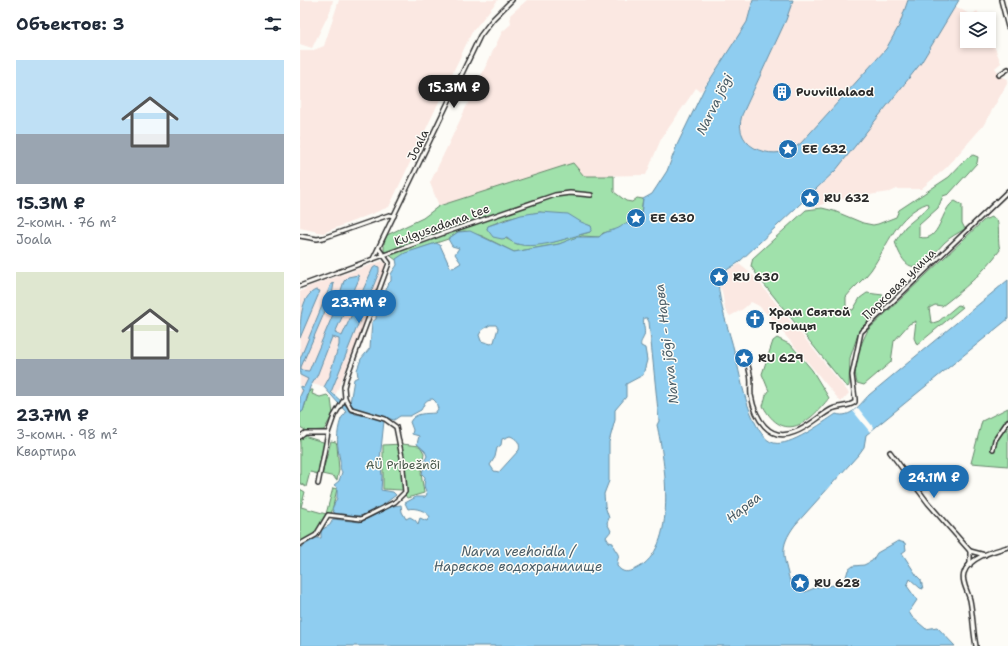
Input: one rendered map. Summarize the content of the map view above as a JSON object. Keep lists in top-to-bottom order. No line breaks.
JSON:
{"streets":{"street":["Joala","Kulgusadama tee","Парковая улица"]},"crossings":[["Joala","Kulgusadama tee"]],"water":["Narva jõgi","Narva jõgi - Нарва","Нарва","Narva veehoidla / Нарвское водохранилище"],"parks":["AÜ Pribežnõi"],"places":{"building":["Puuvillalaod"],"place":["EE 632","RU 632","EE 630","RU 630","RU 629","RU 628"],"church":["Храм Святой Троицы"]},"page":{"heading":"Объектов: 3","list":[{"name":"15.3M ₽","note":"2-комн. · 76 m² · Joala"},{"name":"23.7M ₽","note":"3-комн. · 98 m² · Квартира"}],"price":["15.3M ₽","23.7M ₽","24.1M ₽"]}}
